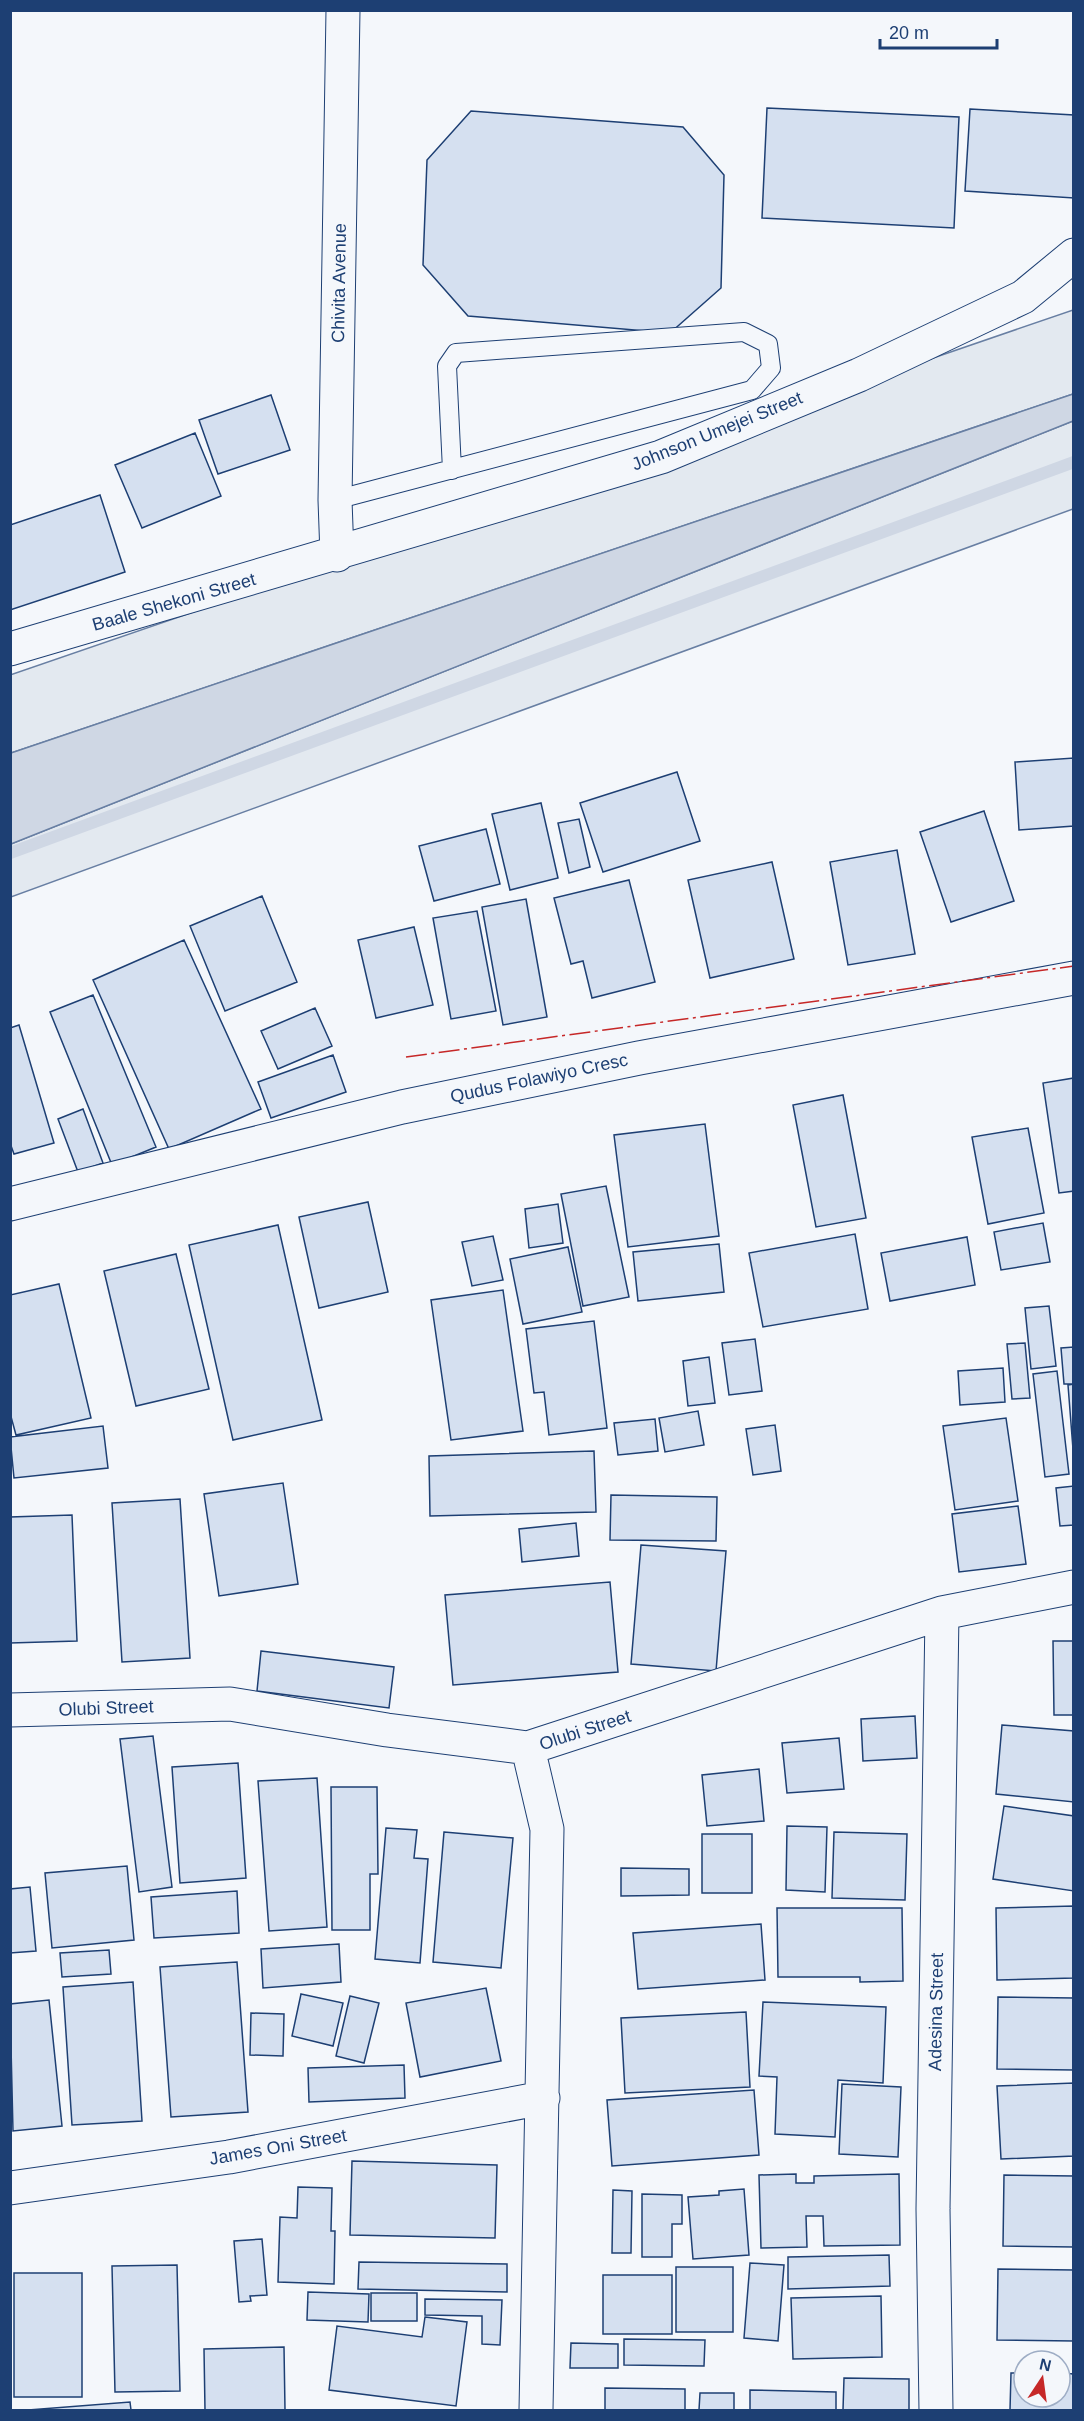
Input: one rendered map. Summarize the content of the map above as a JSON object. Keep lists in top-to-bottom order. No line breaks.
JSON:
{"streets":{"street":["Chivita Avenue","Johnson Umejei Street","Baale Shekoni Street","Qudus Folawiyo Cresc","Olubi Street","Adesina Street","James Oni Street"]},"crossings":[["Chivita Avenue","Johnson Umejei Street"],["Chivita Avenue","Baale Shekoni Street"],["Johnson Umejei Street","Baale Shekoni Street"],["Olubi Street","Adesina Street"]],"scale_bar":"20 m","north":"top"}
